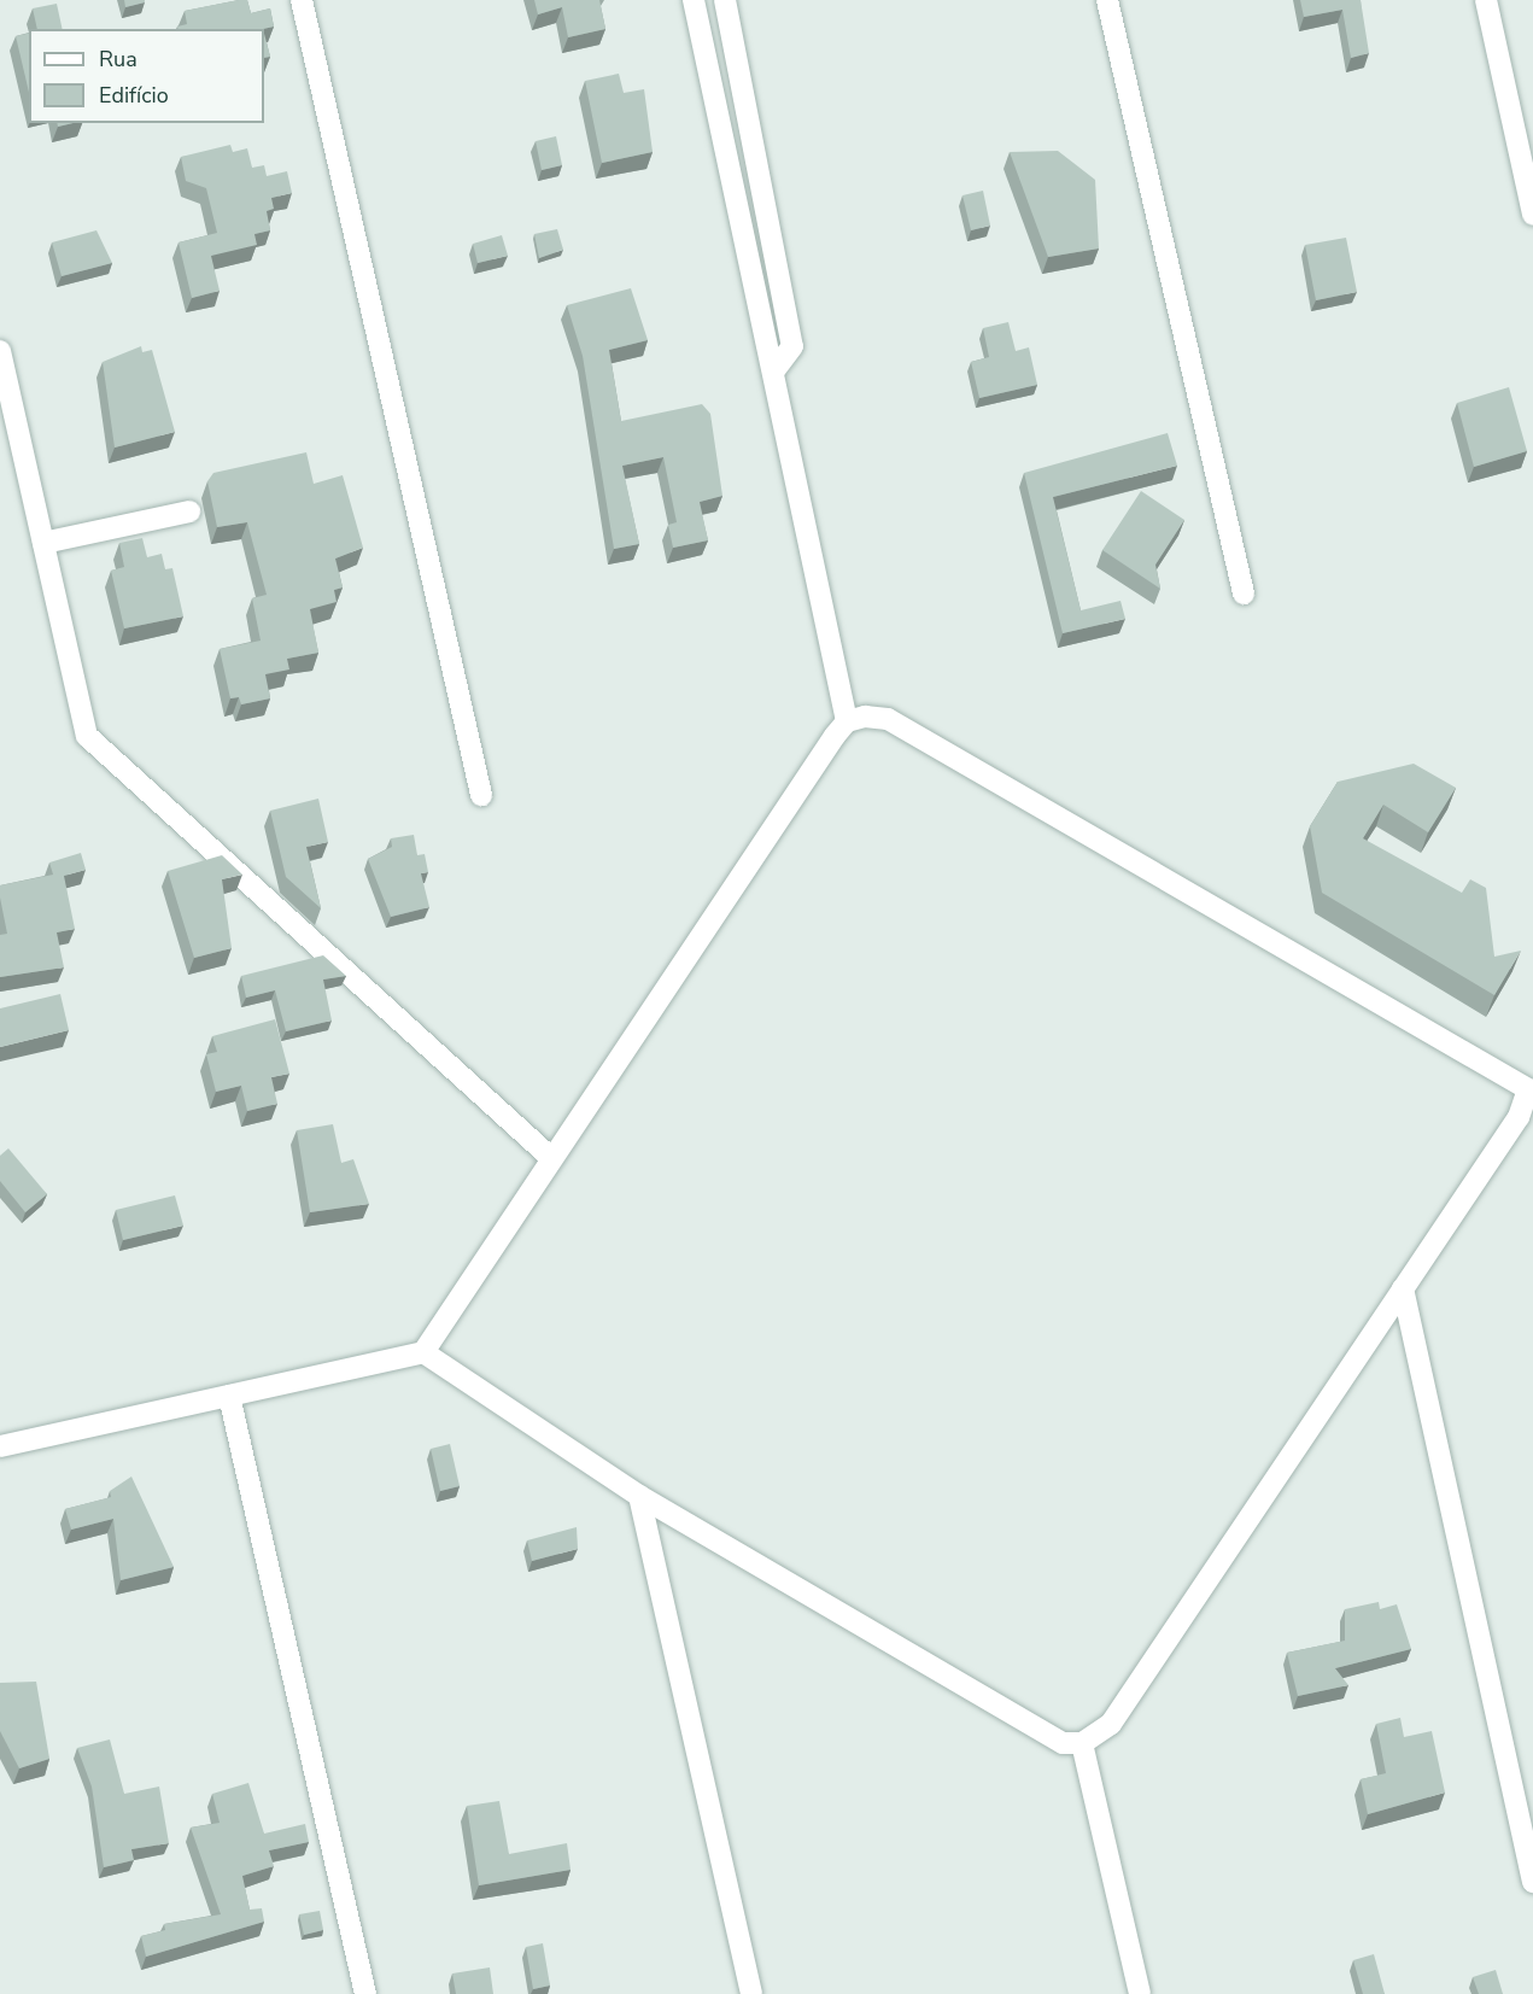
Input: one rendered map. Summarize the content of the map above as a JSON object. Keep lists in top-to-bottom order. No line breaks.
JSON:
{"legend":["Rua","Edifício"]}
